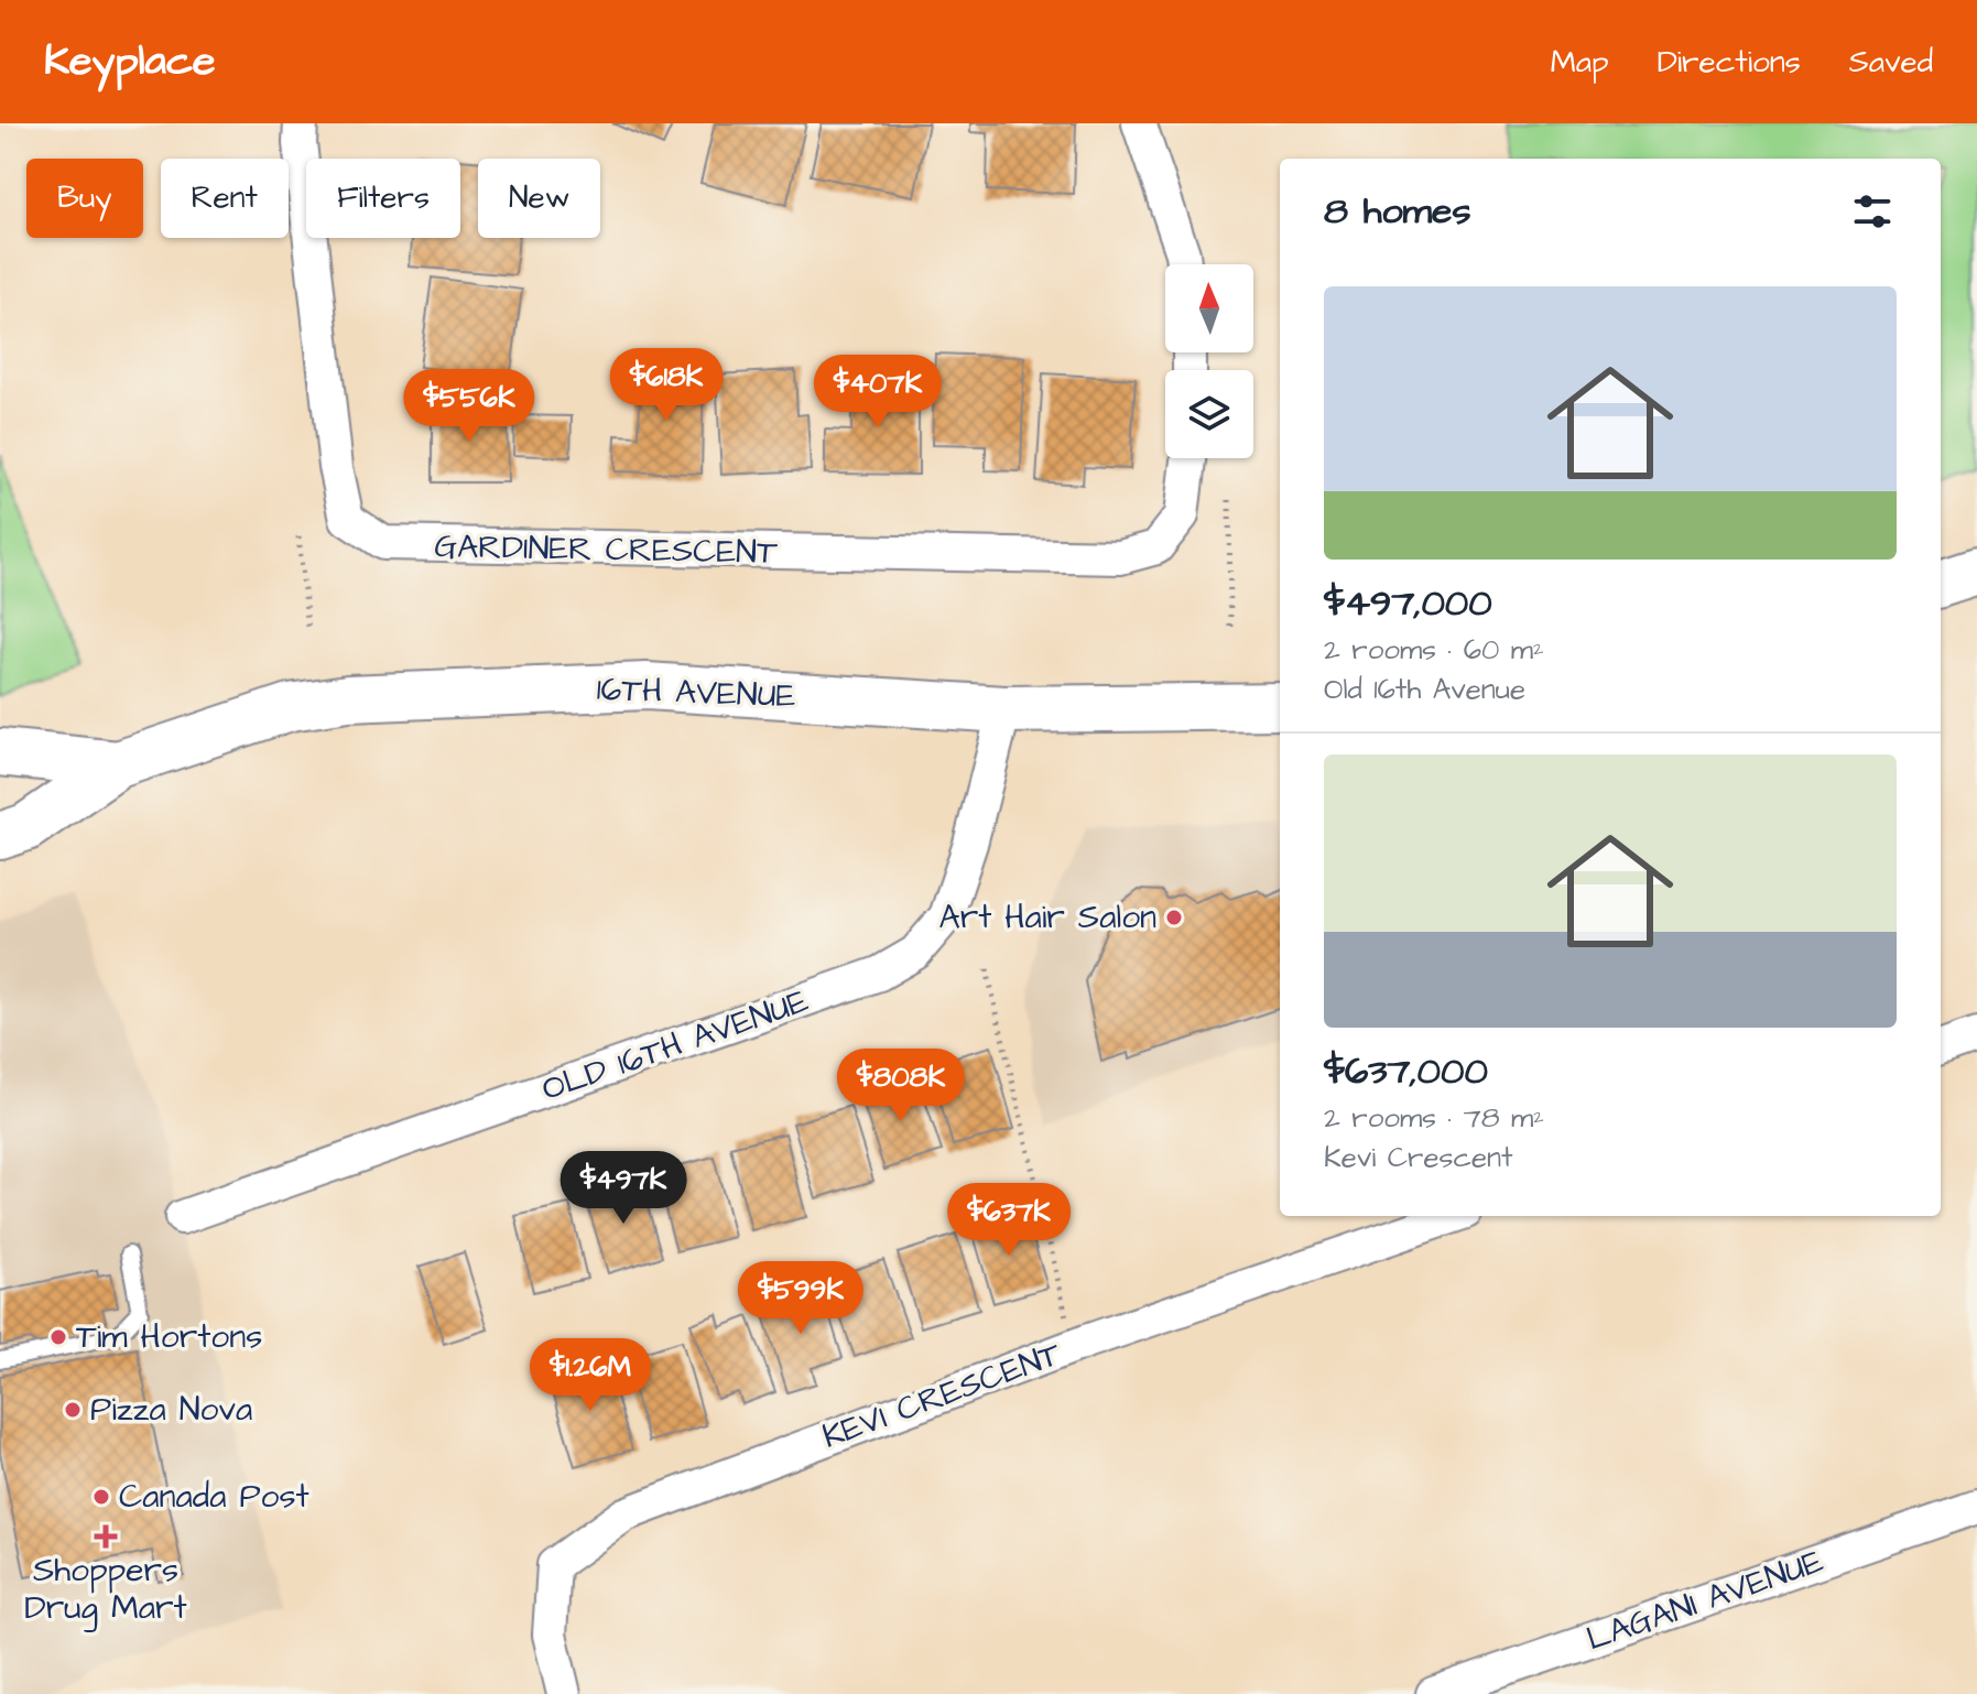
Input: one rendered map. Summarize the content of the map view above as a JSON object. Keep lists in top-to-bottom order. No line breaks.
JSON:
{"streets":{"main road":["16TH AVENUE"],"street":["GARDINER CRESCENT","OLD 16TH AVENUE","KEVI CRESCENT","LAGANI AVENUE"]},"crossings":[["16TH AVENUE","OLD 16TH AVENUE"]],"places":{"other":["Art Hair Salon","Tim Hortons","Pizza Nova","Canada Post"],"health":["Shoppers Drug Mart"]},"north":"top","page":{"header":"Keyplace","nav":["Map","Directions","Saved"],"chip":["Buy","Rent","Filters","New"],"heading":"8 homes","list":[{"name":"$497,000","note":"2 rooms · 60 m² · Old 16th Avenue"},{"name":"$637,000","note":"2 rooms · 78 m² · Kevi Crescent"}],"price":["$618K","$407K","$556K","$808K","$497K","$637K","$599K","$1.26M"]}}
